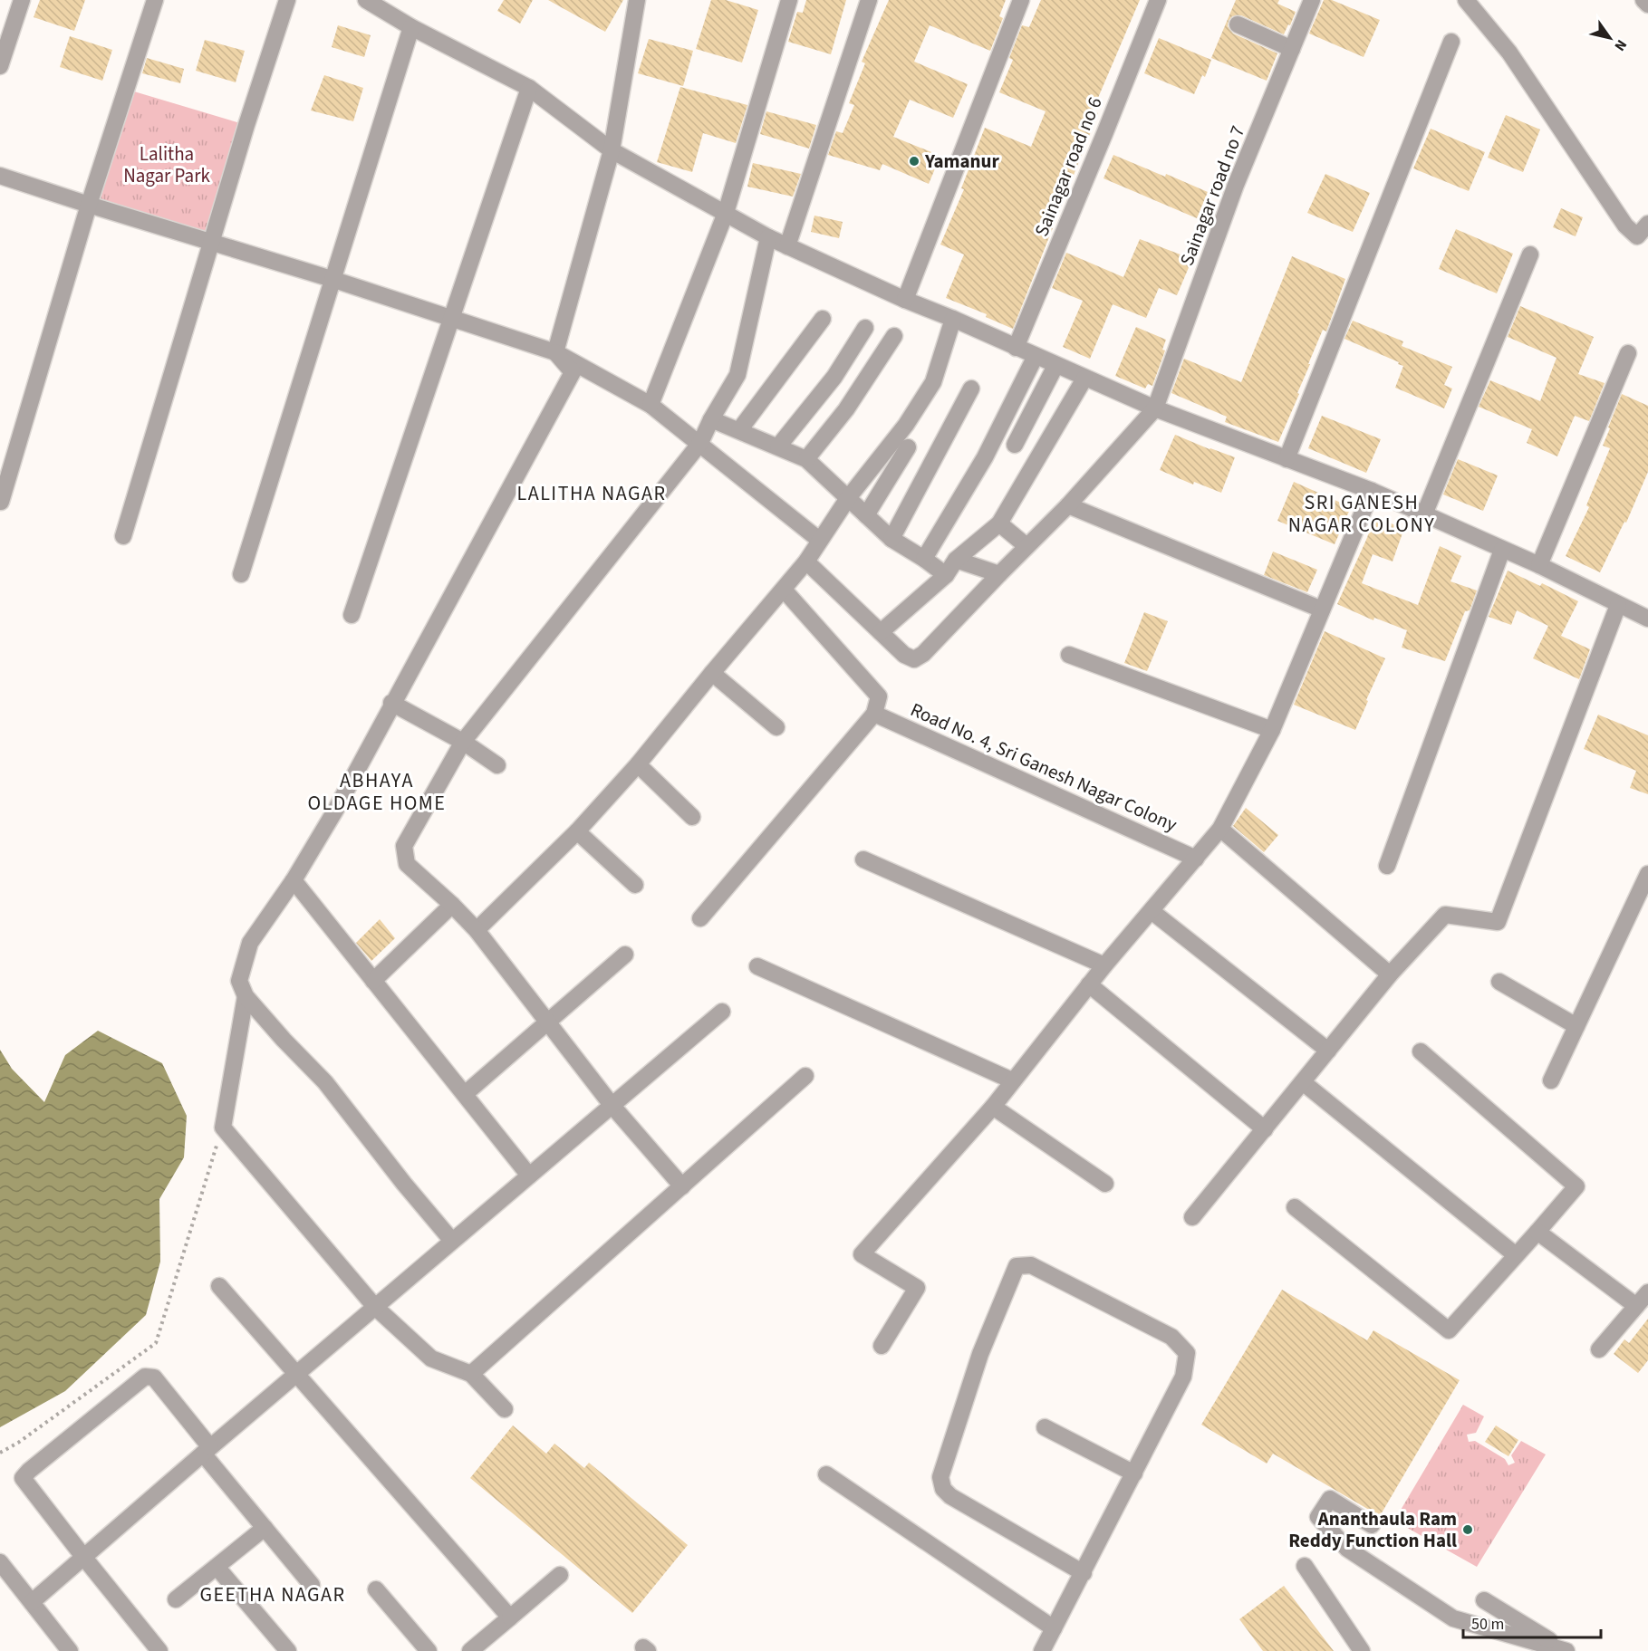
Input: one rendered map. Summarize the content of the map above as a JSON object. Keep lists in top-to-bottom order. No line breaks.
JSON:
{"streets":{"street":["Sainagar road no 6","Sainagar road no 7","Road No. 4, Sri Ganesh Nagar Colony"]},"districts":["LALITHA NAGAR","SRI GANESH NAGAR COLONY","ABHAYA OLDAGE HOME","GEETHA NAGAR"],"parks":["Lalitha Nagar Park"],"places":["Yamanur","Ananthaula Ram Reddy Function Hall"],"scale_bar":"50 m","north":"bottom right"}
